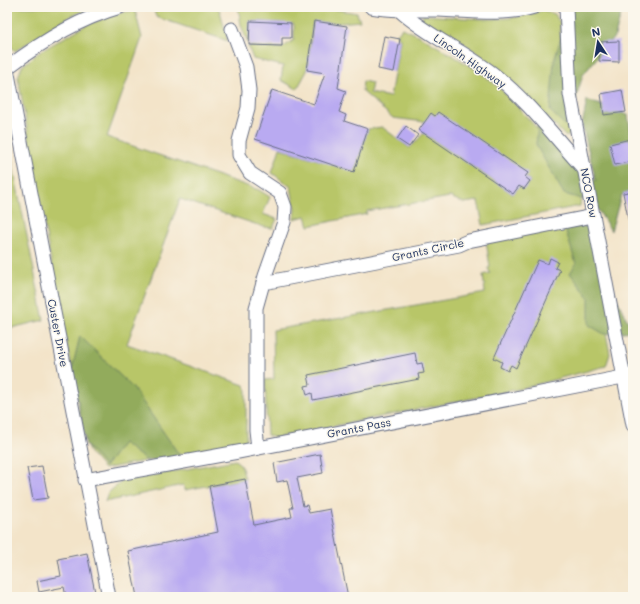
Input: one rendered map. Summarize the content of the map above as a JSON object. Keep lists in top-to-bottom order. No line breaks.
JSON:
{"streets":{"street":["Lincoln Highway","NCO Row","Grants Circle","Custer Drive","Grants Pass"]},"crossings":[["Lincoln Highway","NCO Row"],["NCO Row","Grants Circle"],["NCO Row","Grants Pass"],["Custer Drive","Grants Pass"]],"north":"top"}
